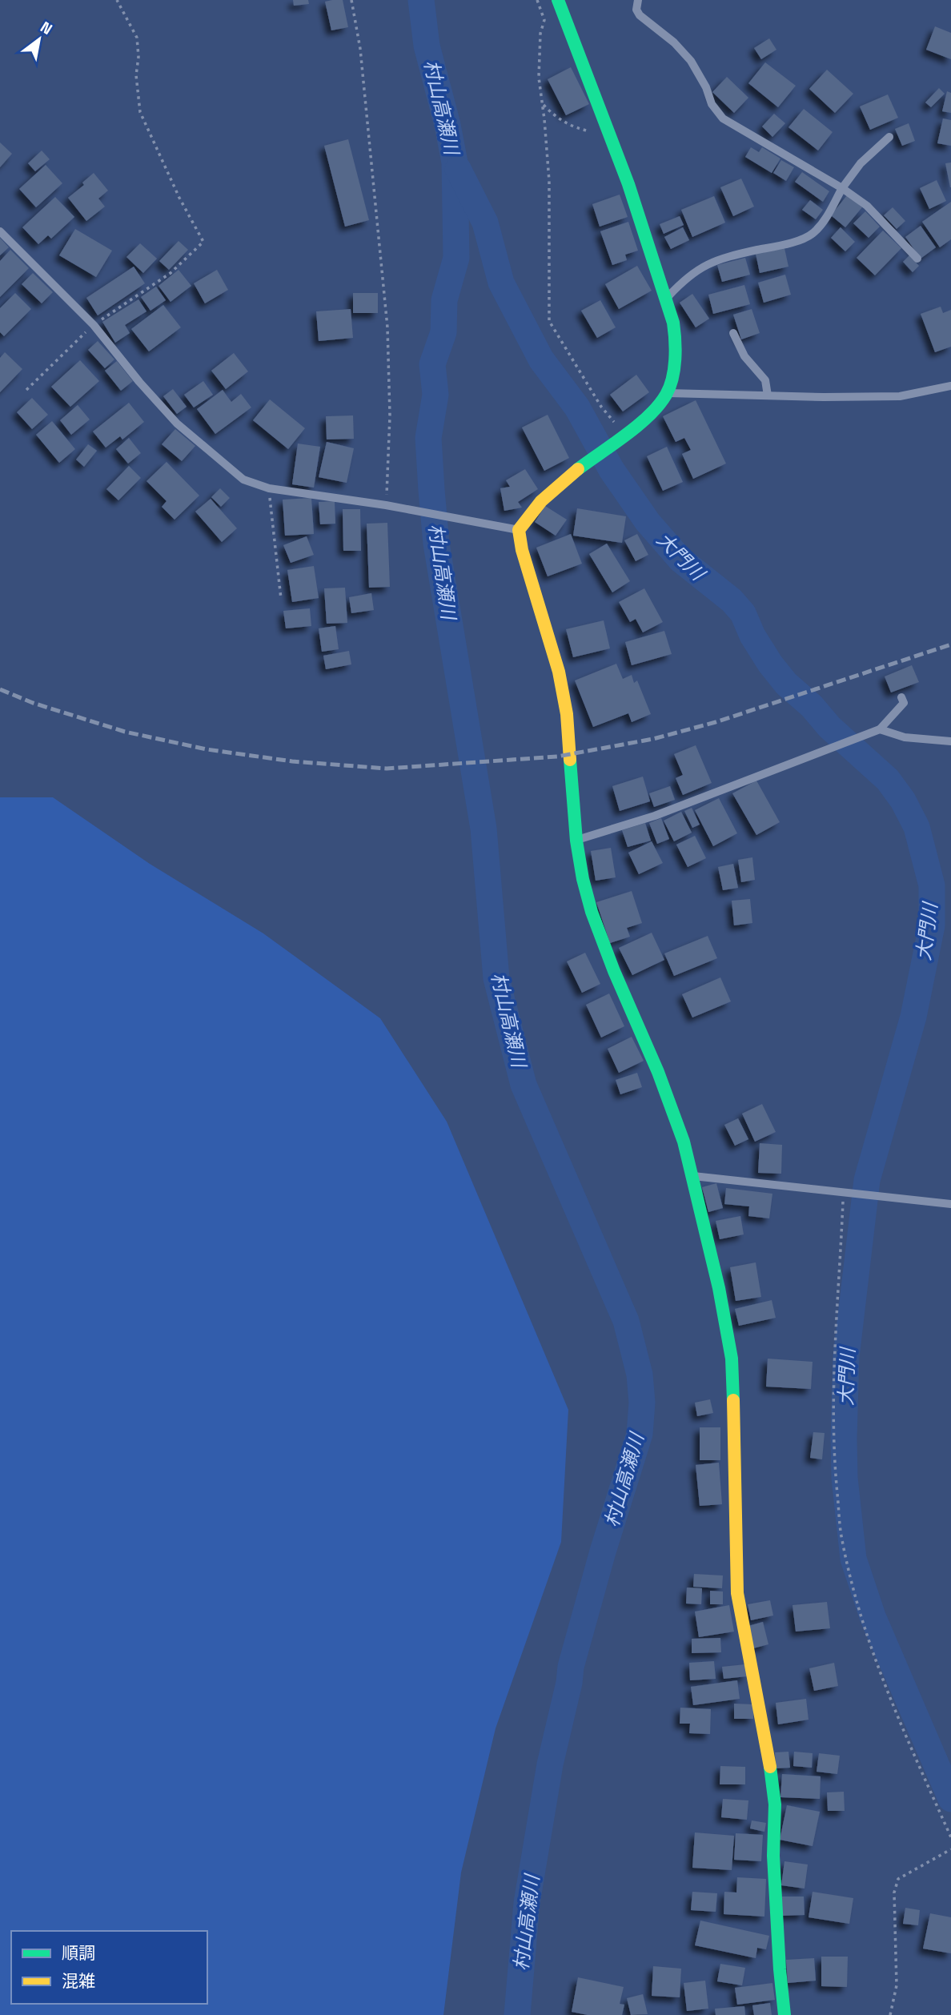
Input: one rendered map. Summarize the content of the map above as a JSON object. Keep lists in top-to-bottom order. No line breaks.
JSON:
{"water":["村山高瀬川","大門川"],"legend":["順調","混雑"],"north":"top right"}
